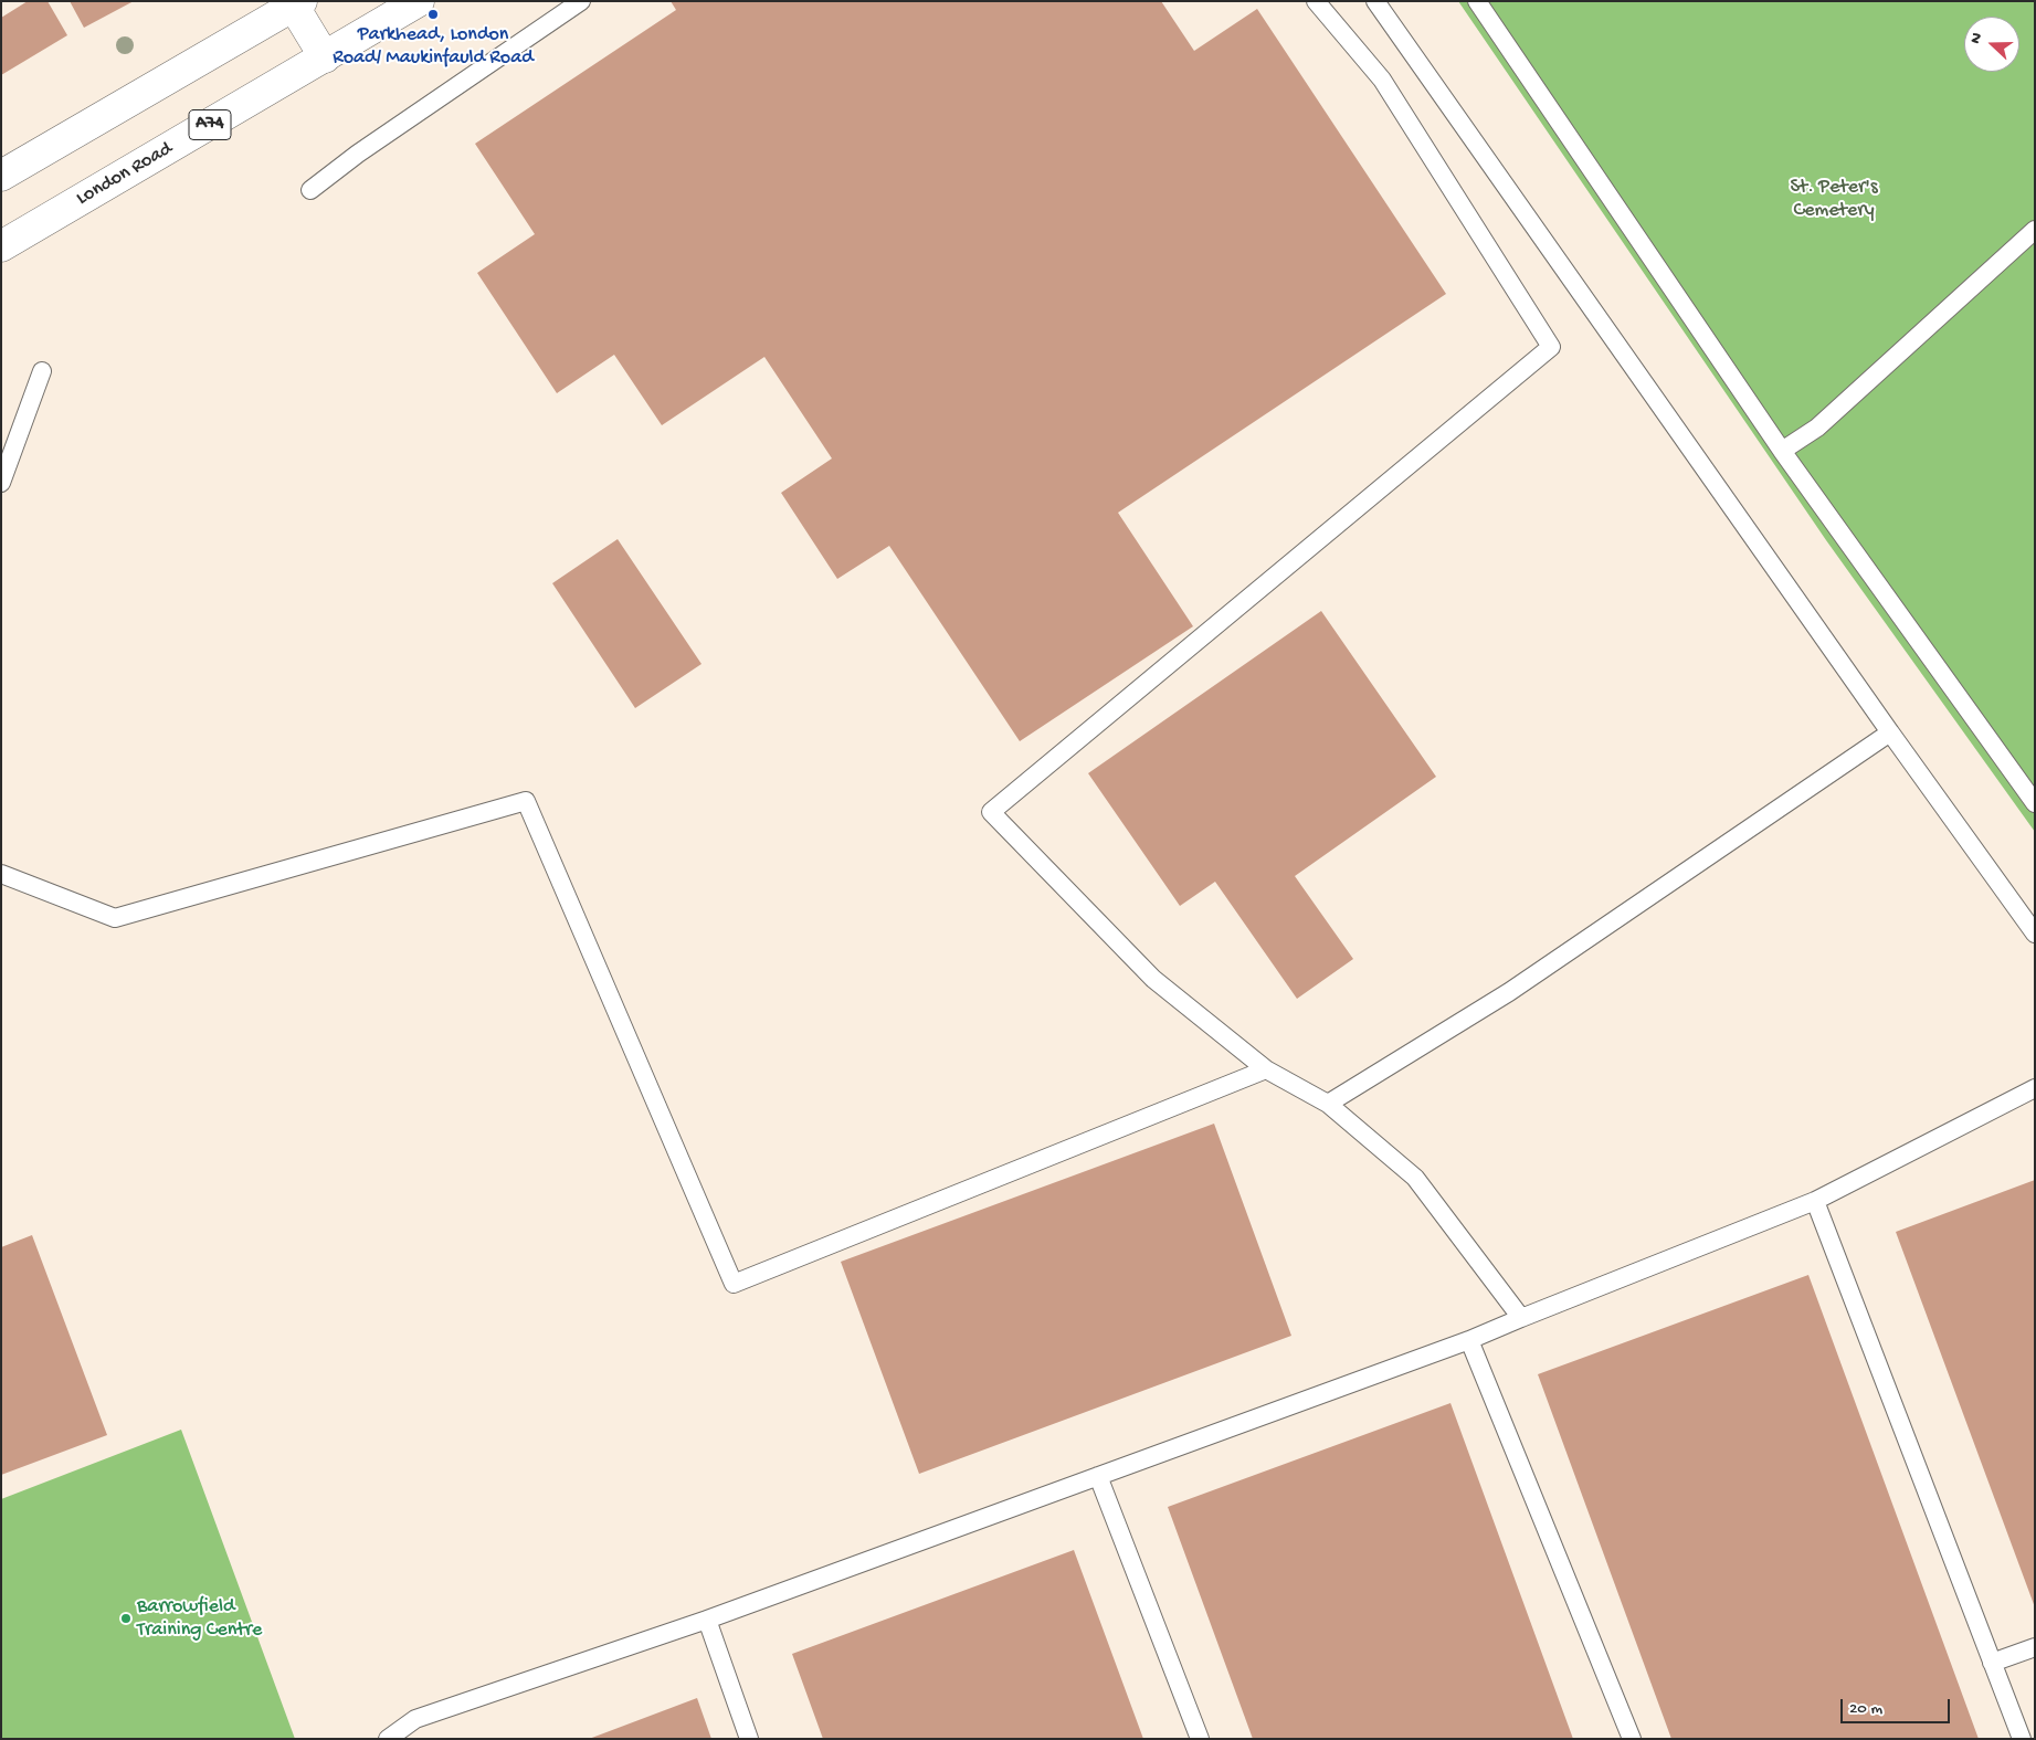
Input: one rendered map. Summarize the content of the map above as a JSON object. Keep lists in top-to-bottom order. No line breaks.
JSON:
{"streets":{"main road":["A74","London Road"]},"parks":["St. Peter's Cemetery"],"places":["Parkhead, London Road/ Maukinfauld Road","Barrowfield Training Centre"],"scale_bar":"20 m","north":"left"}
